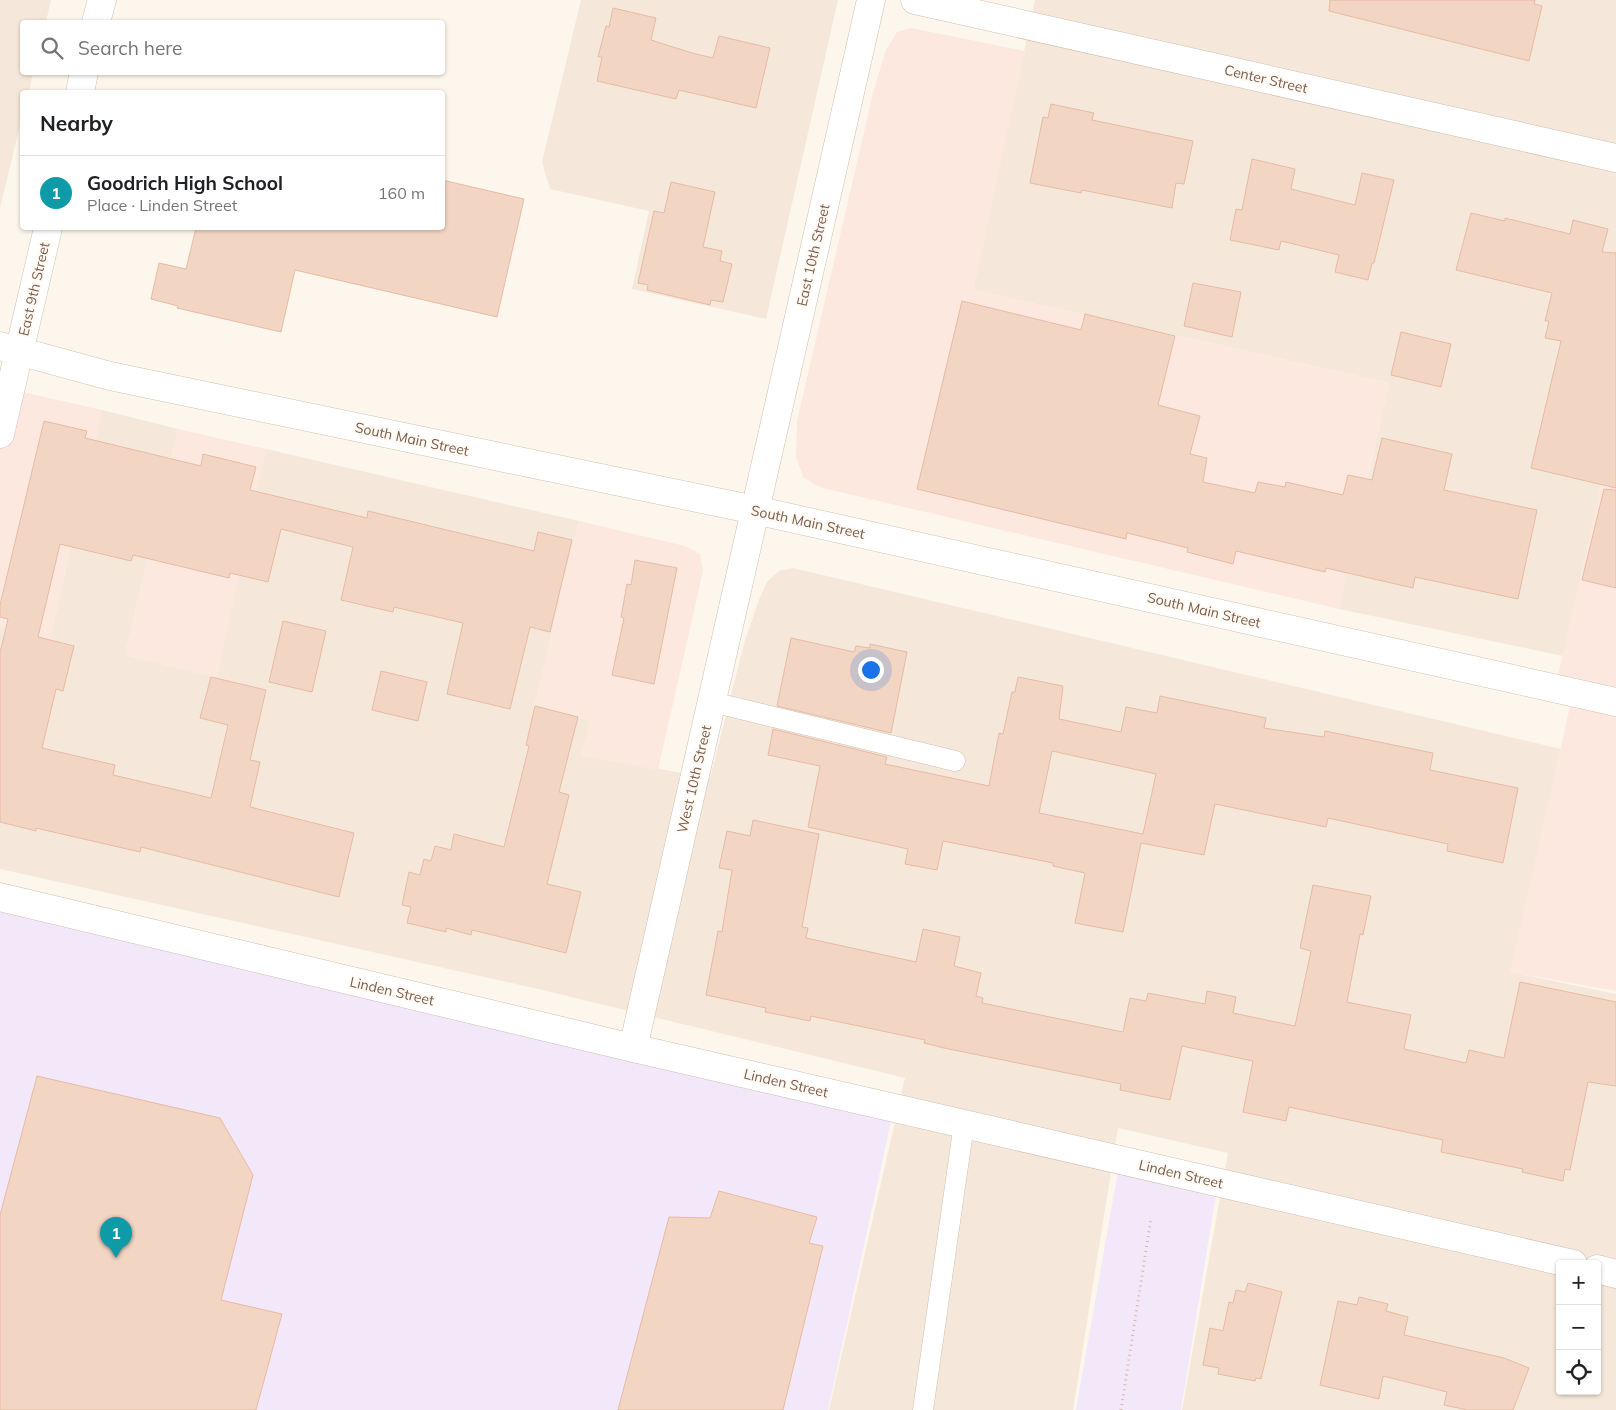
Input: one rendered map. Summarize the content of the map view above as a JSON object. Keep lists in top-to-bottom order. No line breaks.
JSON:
{"streets":{"street":["Center Street","East 10th Street","East 9th Street","South Main Street","West 10th Street","Linden Street"]},"crossings":[["East 10th Street","South Main Street"],["East 10th Street","West 10th Street"],["East 9th Street","South Main Street"],["South Main Street","West 10th Street"],["West 10th Street","Linden Street"]],"page":{"search":"Search here","heading":"Nearby","list":[{"mark":"1","name":"Goodrich High School","note":"Place · Linden Street","value":"160 m"}],"pins":"1","map_buttons":["+","−"]}}
